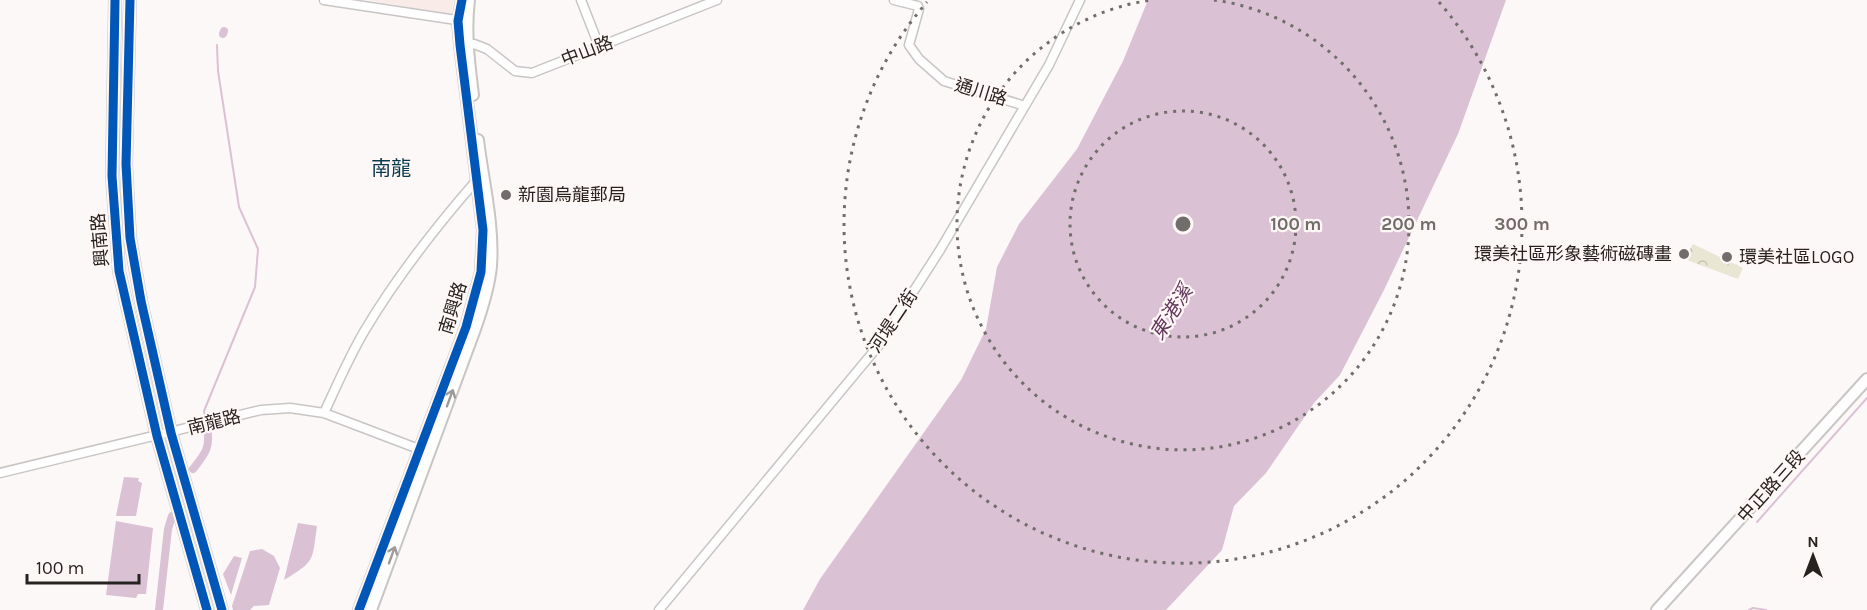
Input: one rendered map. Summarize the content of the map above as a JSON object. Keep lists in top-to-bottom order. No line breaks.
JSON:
{"streets":{"main road":["興南路","南興路","中正路三段"],"street":["中山路","通川路","河堤二街","南龍路"]},"crossings":[["中山路","南興路"],["通川路","河堤二街"],["興南路","南龍路"],["南興路","南龍路"]],"districts":["南龍"],"water":["東港溪"],"places":["新園烏龍郵局","環美社區形象藝術磁磚畫","環美社區LOGO"],"scale_bar":"100 m","north":"top","rings":["100 m","200 m","300 m"]}
